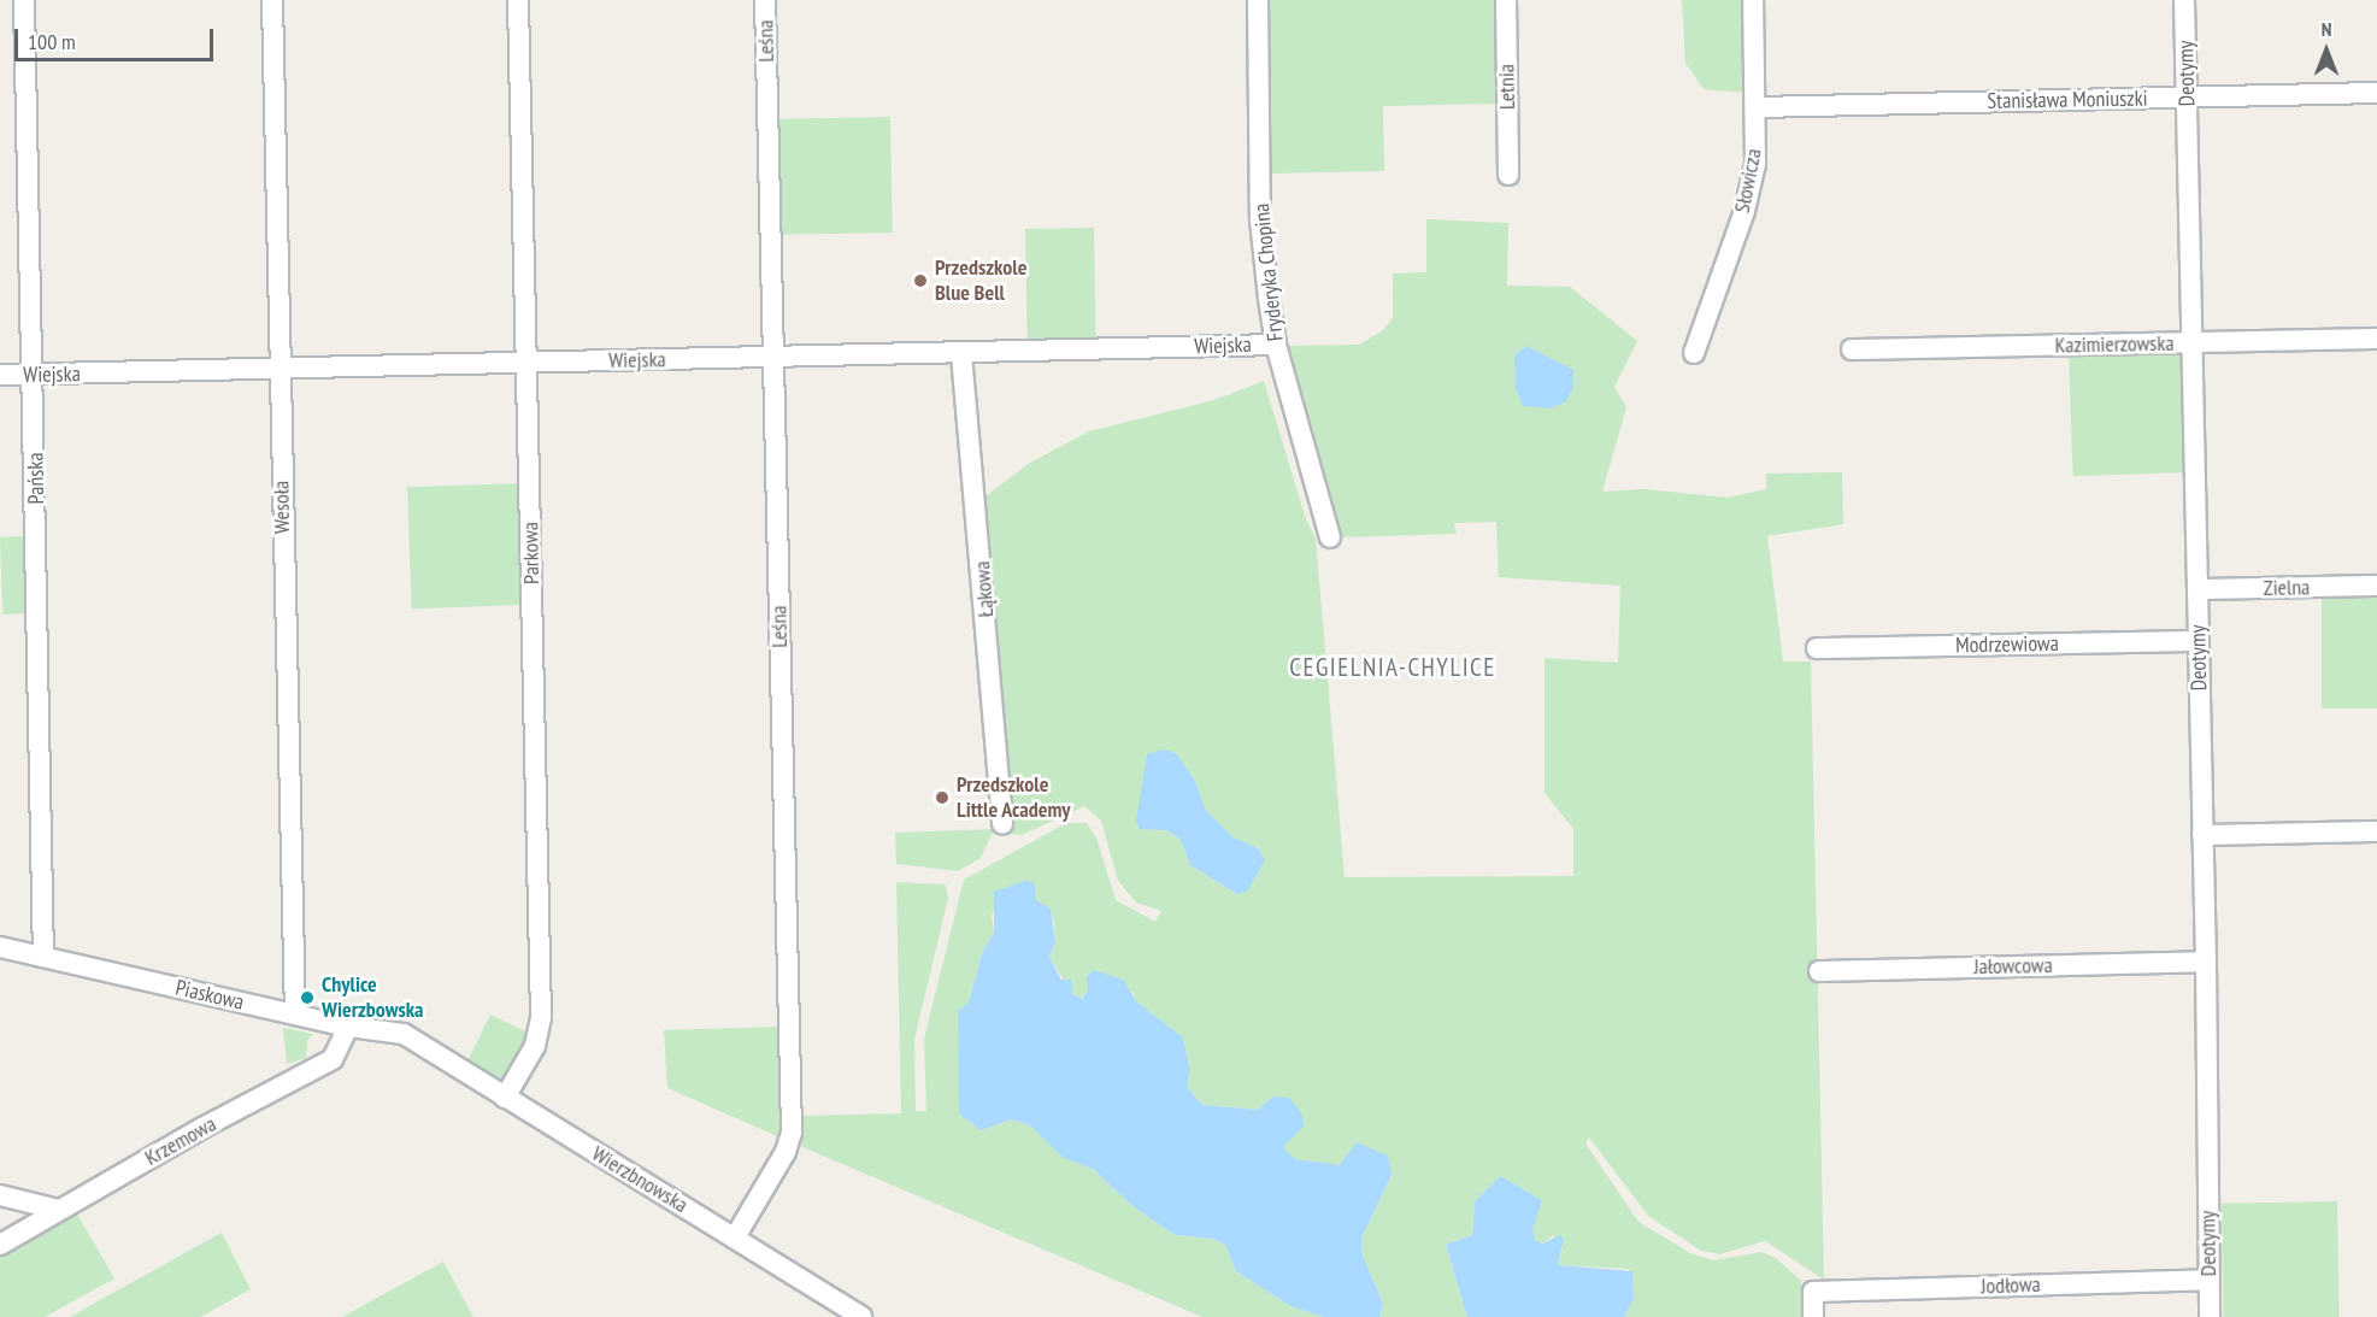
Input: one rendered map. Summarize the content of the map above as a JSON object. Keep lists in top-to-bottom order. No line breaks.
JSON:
{"streets":{"street":["Leśna","Deotymy","Letnia","Stanisława Moniuszki","Słowicza","Fryderyka Chopina","Kazimierzowska","Wiejska","Pańska","Wesoła","Parkowa","Zielna","Łąkowa","Modrzewiowa","Jałowcowa","Piaskowa","Krzemowa","Wierzbnowska","Jodłowa"]},"crossings":[["Leśna","Wiejska"],["Leśna","Wierzbnowska"],["Deotymy","Stanisława Moniuszki"],["Deotymy","Kazimierzowska"],["Deotymy","Zielna"],["Deotymy","Modrzewiowa"],["Deotymy","Jałowcowa"],["Deotymy","Jodłowa"],["Stanisława Moniuszki","Słowicza"],["Fryderyka Chopina","Wiejska"],["Wiejska","Pańska"],["Wiejska","Wesoła"],["Wiejska","Parkowa"],["Wiejska","Łąkowa"],["Pańska","Piaskowa"],["Wesoła","Piaskowa"],["Parkowa","Wierzbnowska"],["Piaskowa","Krzemowa"],["Piaskowa","Wierzbnowska"]],"districts":["CEGIELNIA-CHYLICE"],"places":["Przedszkole Blue Bell","Przedszkole Little Academy","Chylice Wierzbowska"],"scale_bar":"100 m","north":"top"}
